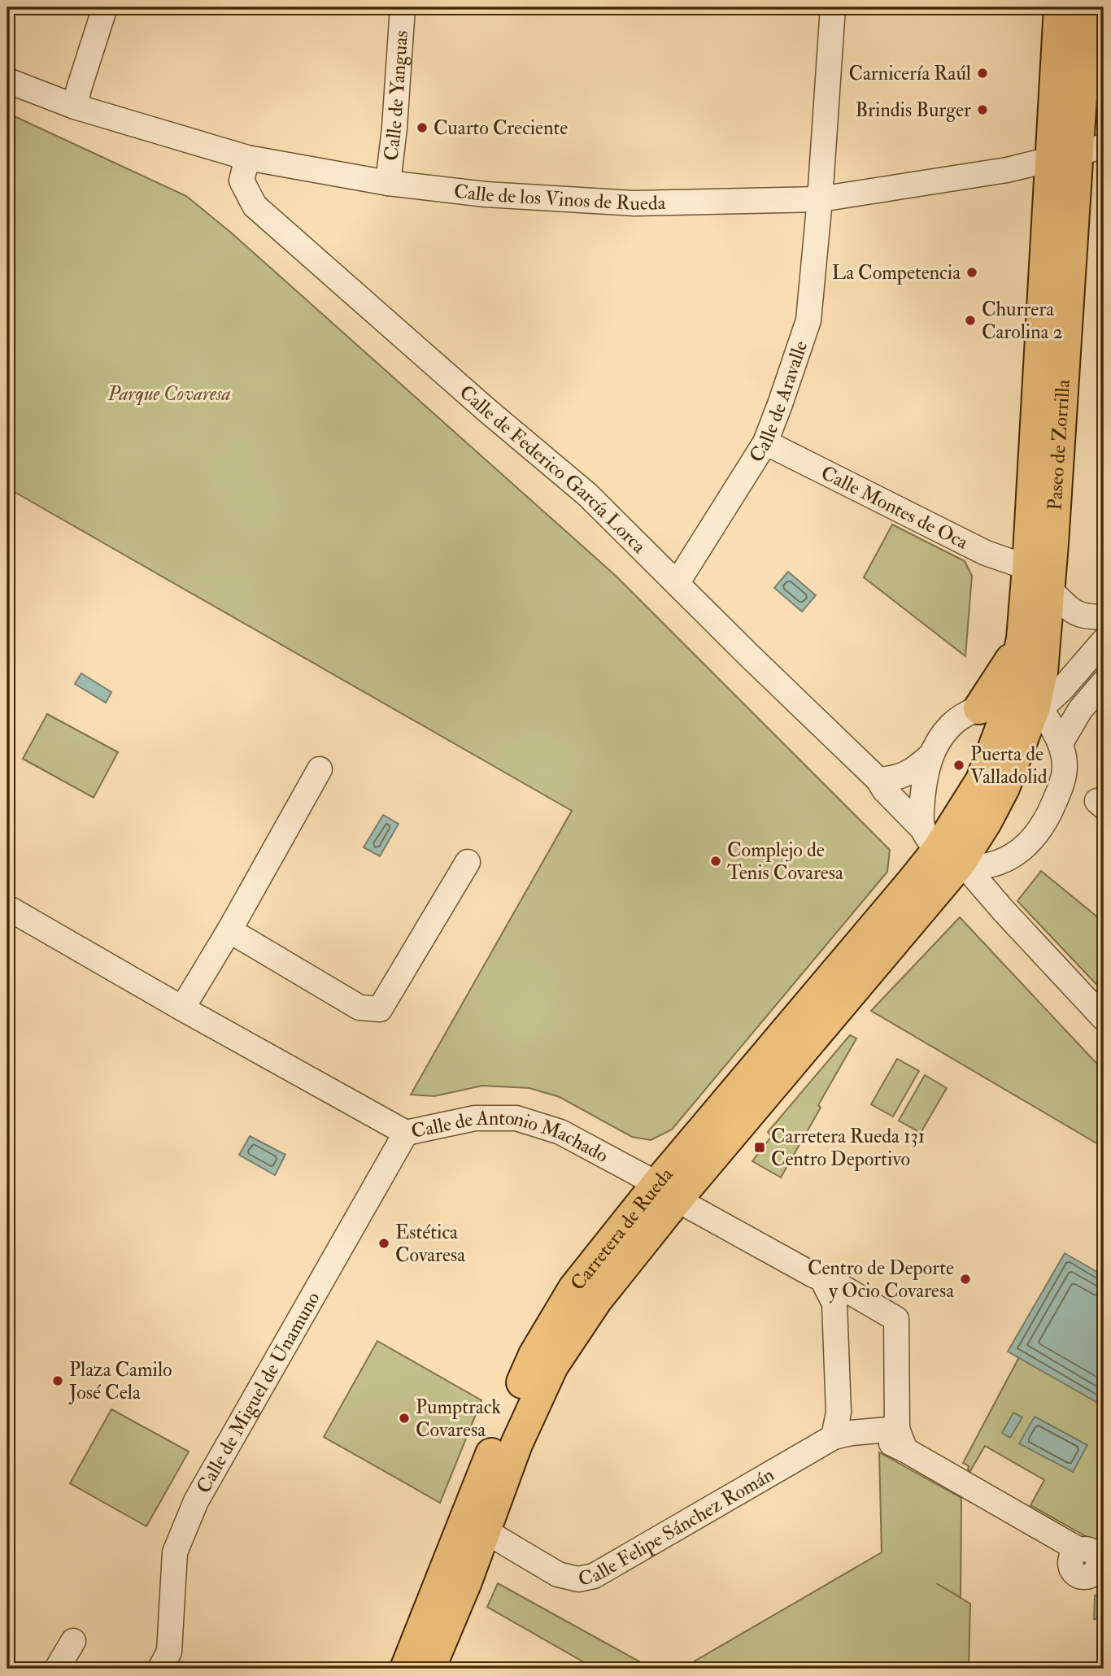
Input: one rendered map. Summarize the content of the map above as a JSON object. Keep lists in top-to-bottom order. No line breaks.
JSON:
{"streets":{"main road":["Paseo de Zorrilla","Carretera de Rueda"],"street":["Calle de Yanguas","Calle de los Vinos de Rueda","Calle de Aravalle","Calle de Federico García Lorca","Calle Montes de Oca","Calle de Antonio Machado","Calle de Miguel de Unamuno","Calle Felipe Sánchez Román"]},"crossings":[["Calle de Yanguas","Calle de los Vinos de Rueda"],["Calle de los Vinos de Rueda","Calle de Aravalle"],["Calle de los Vinos de Rueda","Paseo de Zorrilla"],["Calle de los Vinos de Rueda","Calle de Federico García Lorca"],["Calle de Aravalle","Calle de Federico García Lorca"],["Calle de Aravalle","Calle Montes de Oca"],["Paseo de Zorrilla","Calle de Federico García Lorca"],["Paseo de Zorrilla","Calle Montes de Oca"],["Paseo de Zorrilla","Carretera de Rueda"],["Calle de Federico García Lorca","Carretera de Rueda"],["Calle de Antonio Machado","Carretera de Rueda"],["Calle de Antonio Machado","Calle de Miguel de Unamuno"],["Carretera de Rueda","Calle Felipe Sánchez Román"]],"parks":["Parque Covaresa"],"places":{"other":["Carnicería Raúl","Brindis Burger","Cuarto Creciente","La Competencia","Churrera Carolina 2","Puerta de Valladolid","Complejo de Tenis Covaresa","Estética Covaresa","Centro de Deporte y Ocio Covaresa","Plaza Camilo José Cela","Pumptrack Covaresa"],"transit":["Carretera Rueda 131 Centro Deportivo"]}}
